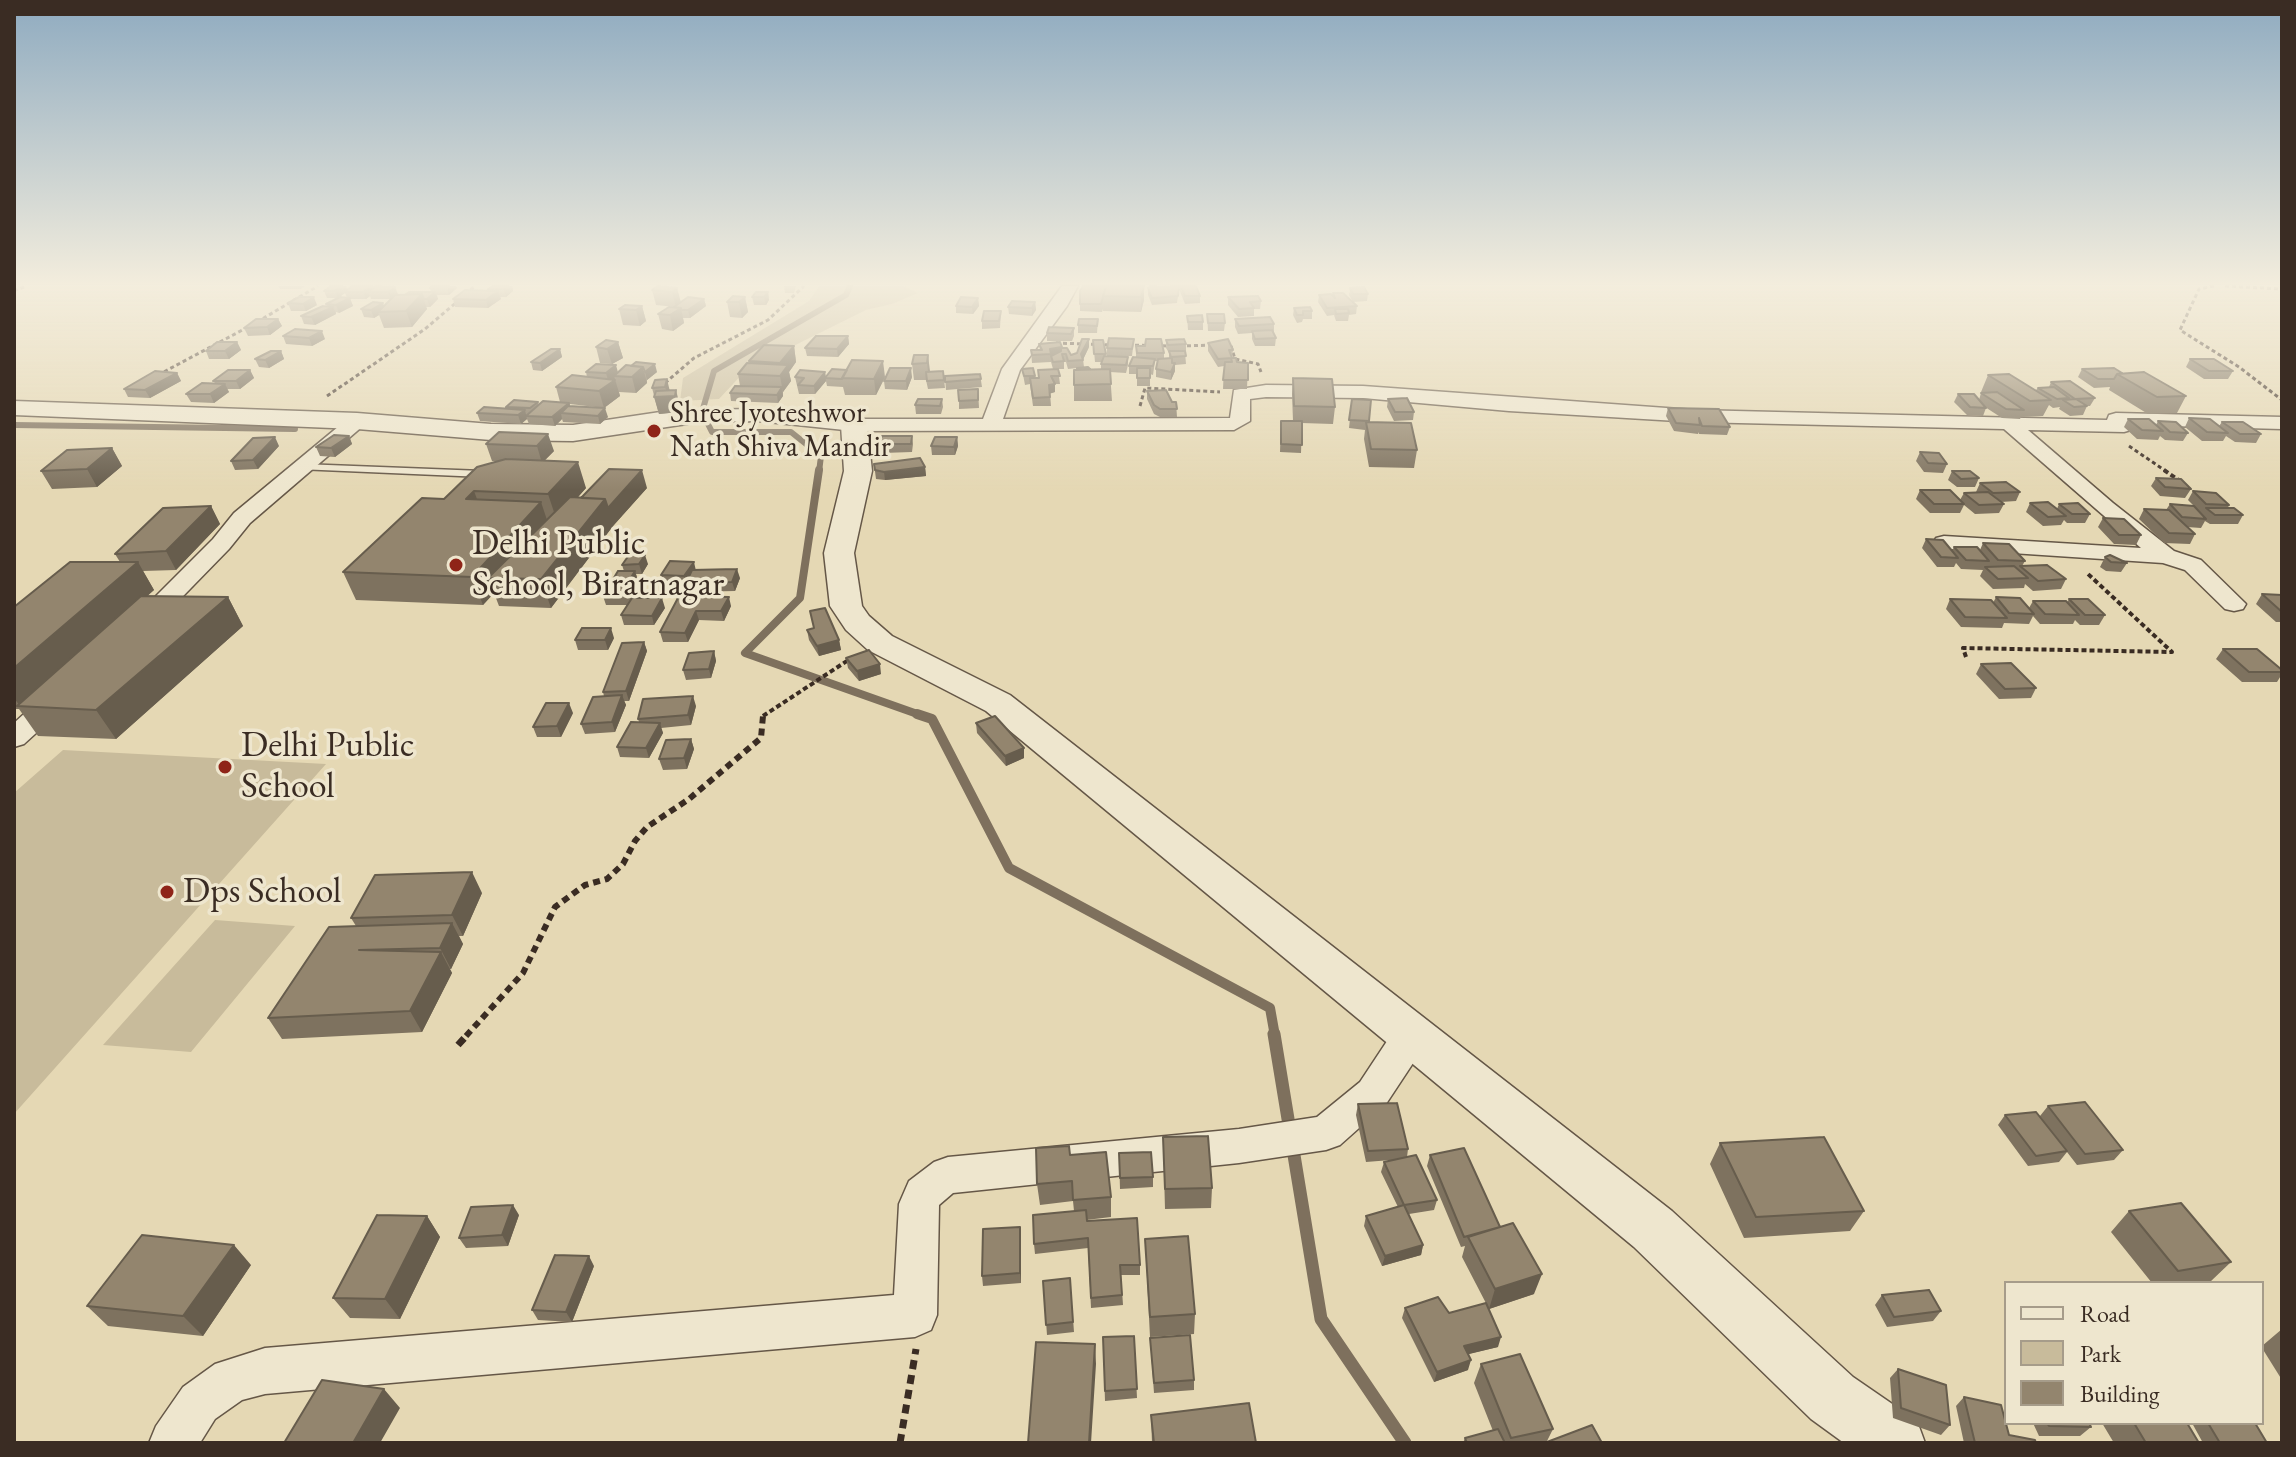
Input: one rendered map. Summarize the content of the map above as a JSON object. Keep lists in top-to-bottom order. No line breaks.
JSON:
{"places":["Shree Jyoteshwor Nath Shiva Mandir","Delhi Public School, Biratnagar","Delhi Public School","Dps School"],"legend":["Road","Park","Building"]}
